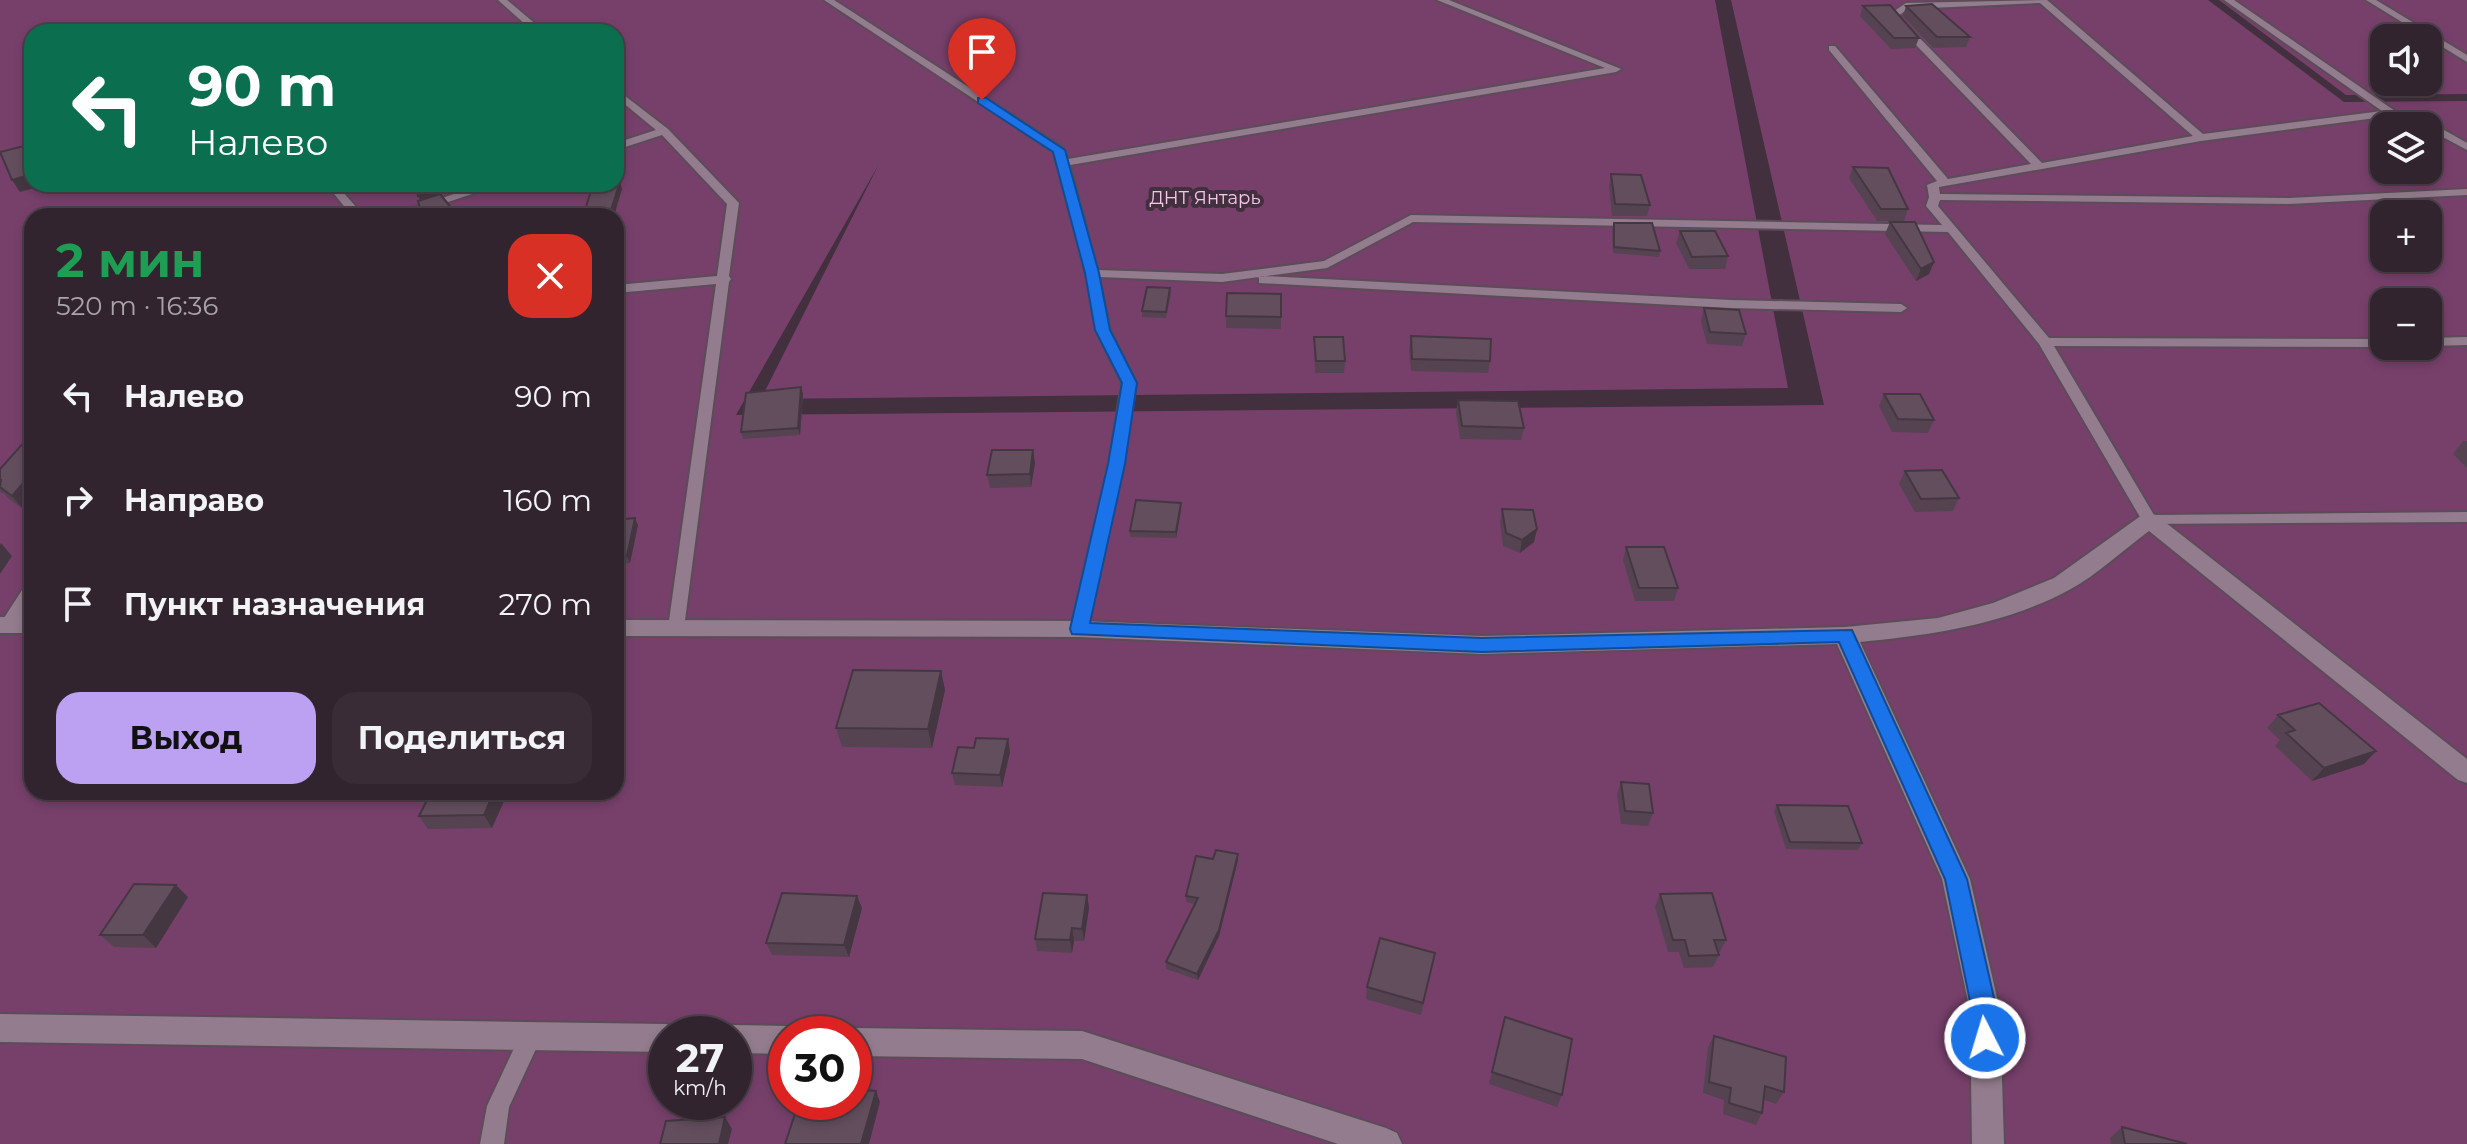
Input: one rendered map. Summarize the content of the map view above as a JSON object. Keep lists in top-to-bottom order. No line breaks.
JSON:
{"parks":["ДНТ Янтарь"],"page":{"map_buttons":["+","−"],"turn":["90 m","Налево"],"heading":["2 мин","520 m · 16:36"],"list":[{"name":"Налево","value":"90 m"},{"name":"Направо","value":"160 m"},{"name":"Пункт назначения","value":"270 m"}],"buttons":["Выход","Поделиться"],"speed":"27 km/h","limit":"30"}}
